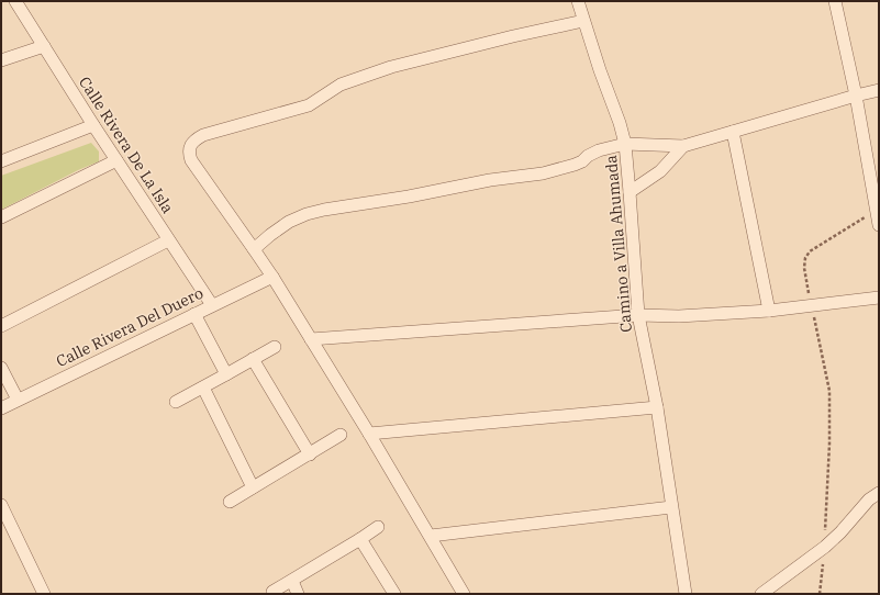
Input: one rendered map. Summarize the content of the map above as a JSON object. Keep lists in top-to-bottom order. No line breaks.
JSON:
{"streets":{"street":["Calle Rivera De La Isla","Camino a Villa Ahumada","Calle Rivera Del Duero"]},"crossings":[["Calle Rivera De La Isla","Calle Rivera Del Duero"]]}
